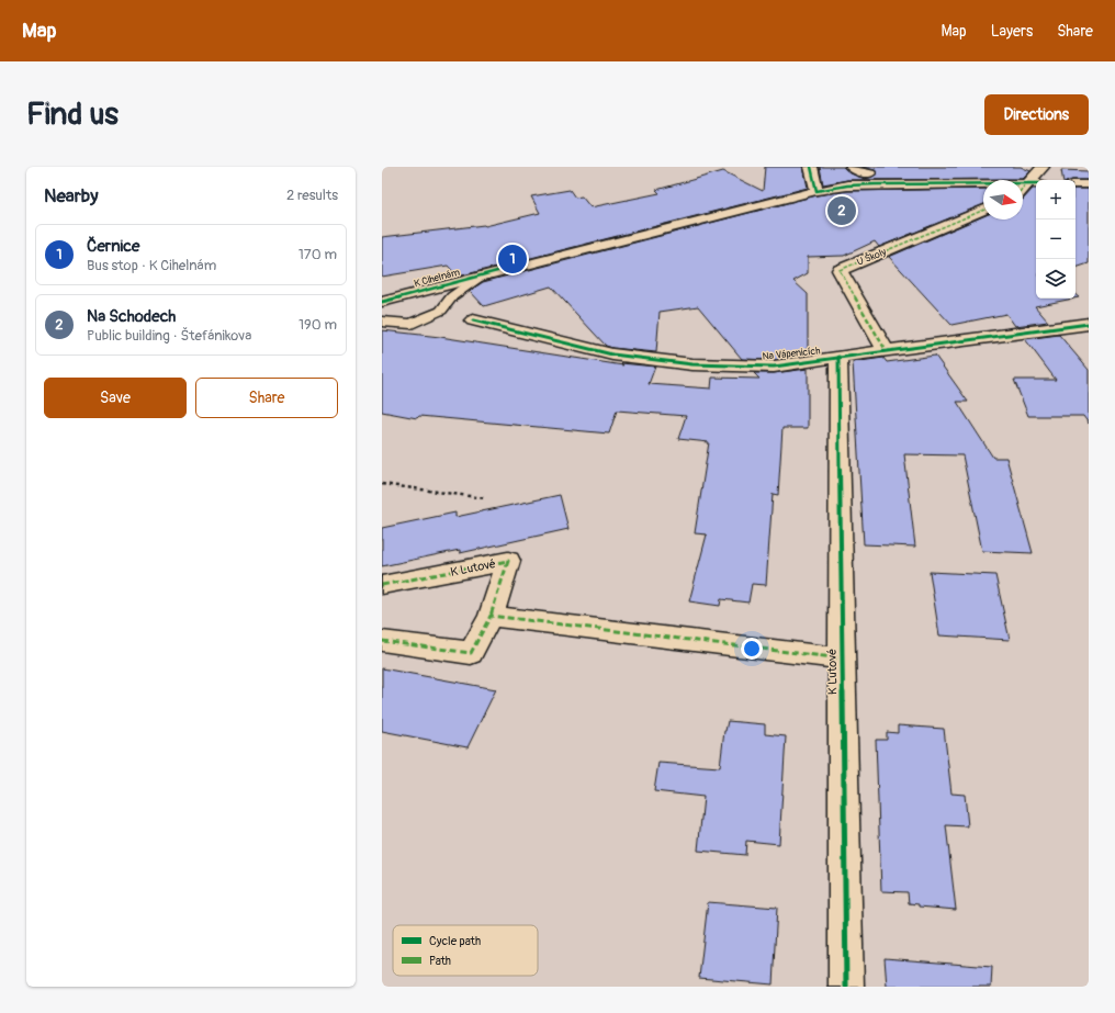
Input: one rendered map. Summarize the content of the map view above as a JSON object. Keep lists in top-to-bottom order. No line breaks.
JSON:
{"streets":{"street":["U Školy","K Cihelnám","Na Vápenicích","K Lutové"]},"crossings":[["U Školy","Na Vápenicích"],["Na Vápenicích","K Lutové"]],"legend":["Cycle path","Path"],"north":"right","page":{"header":"Map","nav":["Map","Layers","Share"],"buttons":["Directions",["Save","Share"]],"title":"Find us","heading":["Nearby","2 results"],"map_buttons":["+","−"],"pins":["2","1"],"list":[{"mark":"1","name":"Černice","note":"Bus stop · K Cihelnám","value":"170 m"},{"mark":"2","name":"Na Schodech","note":"Public building · Štefánikova","value":"190 m"}]}}
